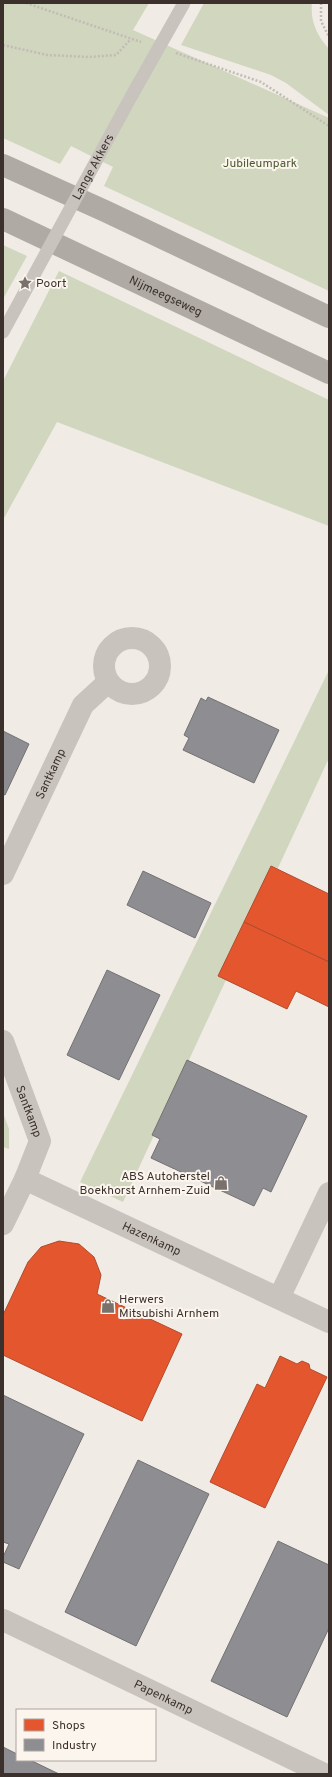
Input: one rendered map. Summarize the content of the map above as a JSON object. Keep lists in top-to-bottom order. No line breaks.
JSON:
{"streets":{"highway":["Nijmeegseweg"],"street":["Santkamp","Hazenkamp","Papenkamp"],"lane":["Lange Akkers"]},"crossings":[["Santkamp","Hazenkamp"]],"parks":["Jubileumpark"],"places":{"place":["Poort"],"shop":["ABS Autoherstel Boekhorst Arnhem-Zuid","Herwers Mitsubishi Arnhem"]},"legend":["Shops","Industry"]}
